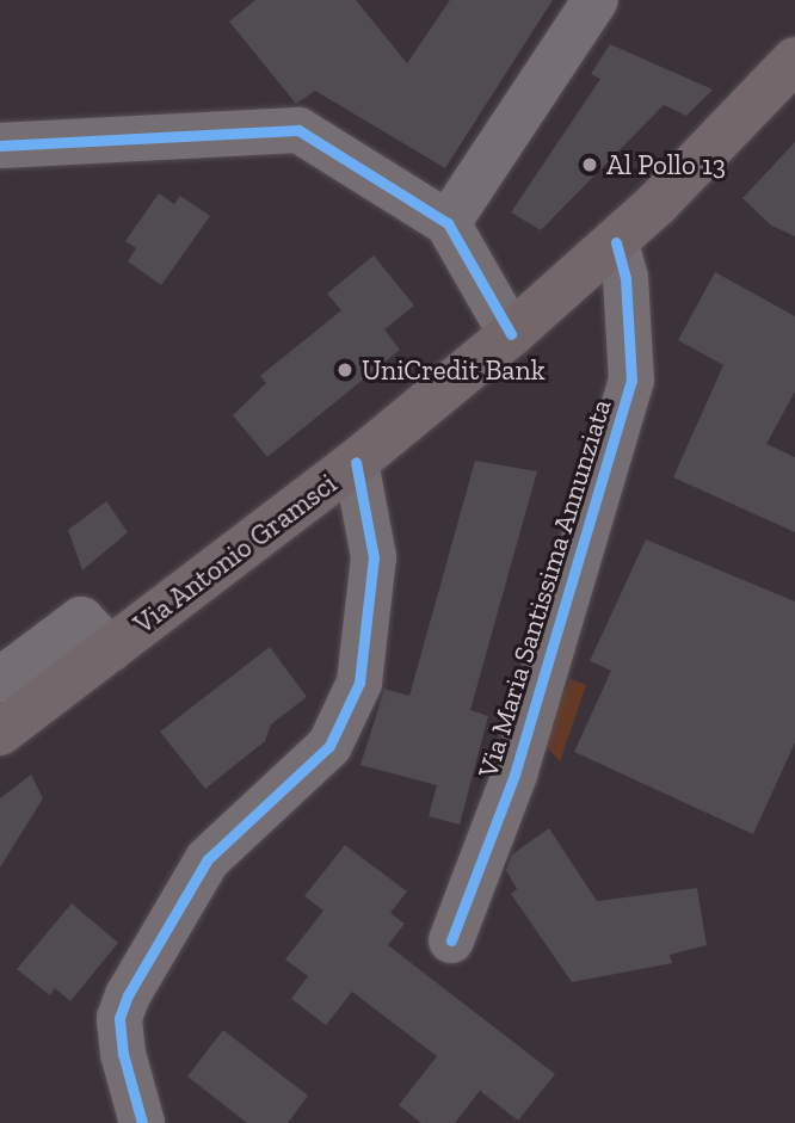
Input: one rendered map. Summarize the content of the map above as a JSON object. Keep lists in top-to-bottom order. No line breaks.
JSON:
{"streets":{"main road":["Via Antonio Gramsci"],"street":["Via Maria Santissima Annunziata"]},"crossings":[["Via Antonio Gramsci","Via Maria Santissima Annunziata"]],"places":["Al Pollo 13","UniCredit Bank"]}
